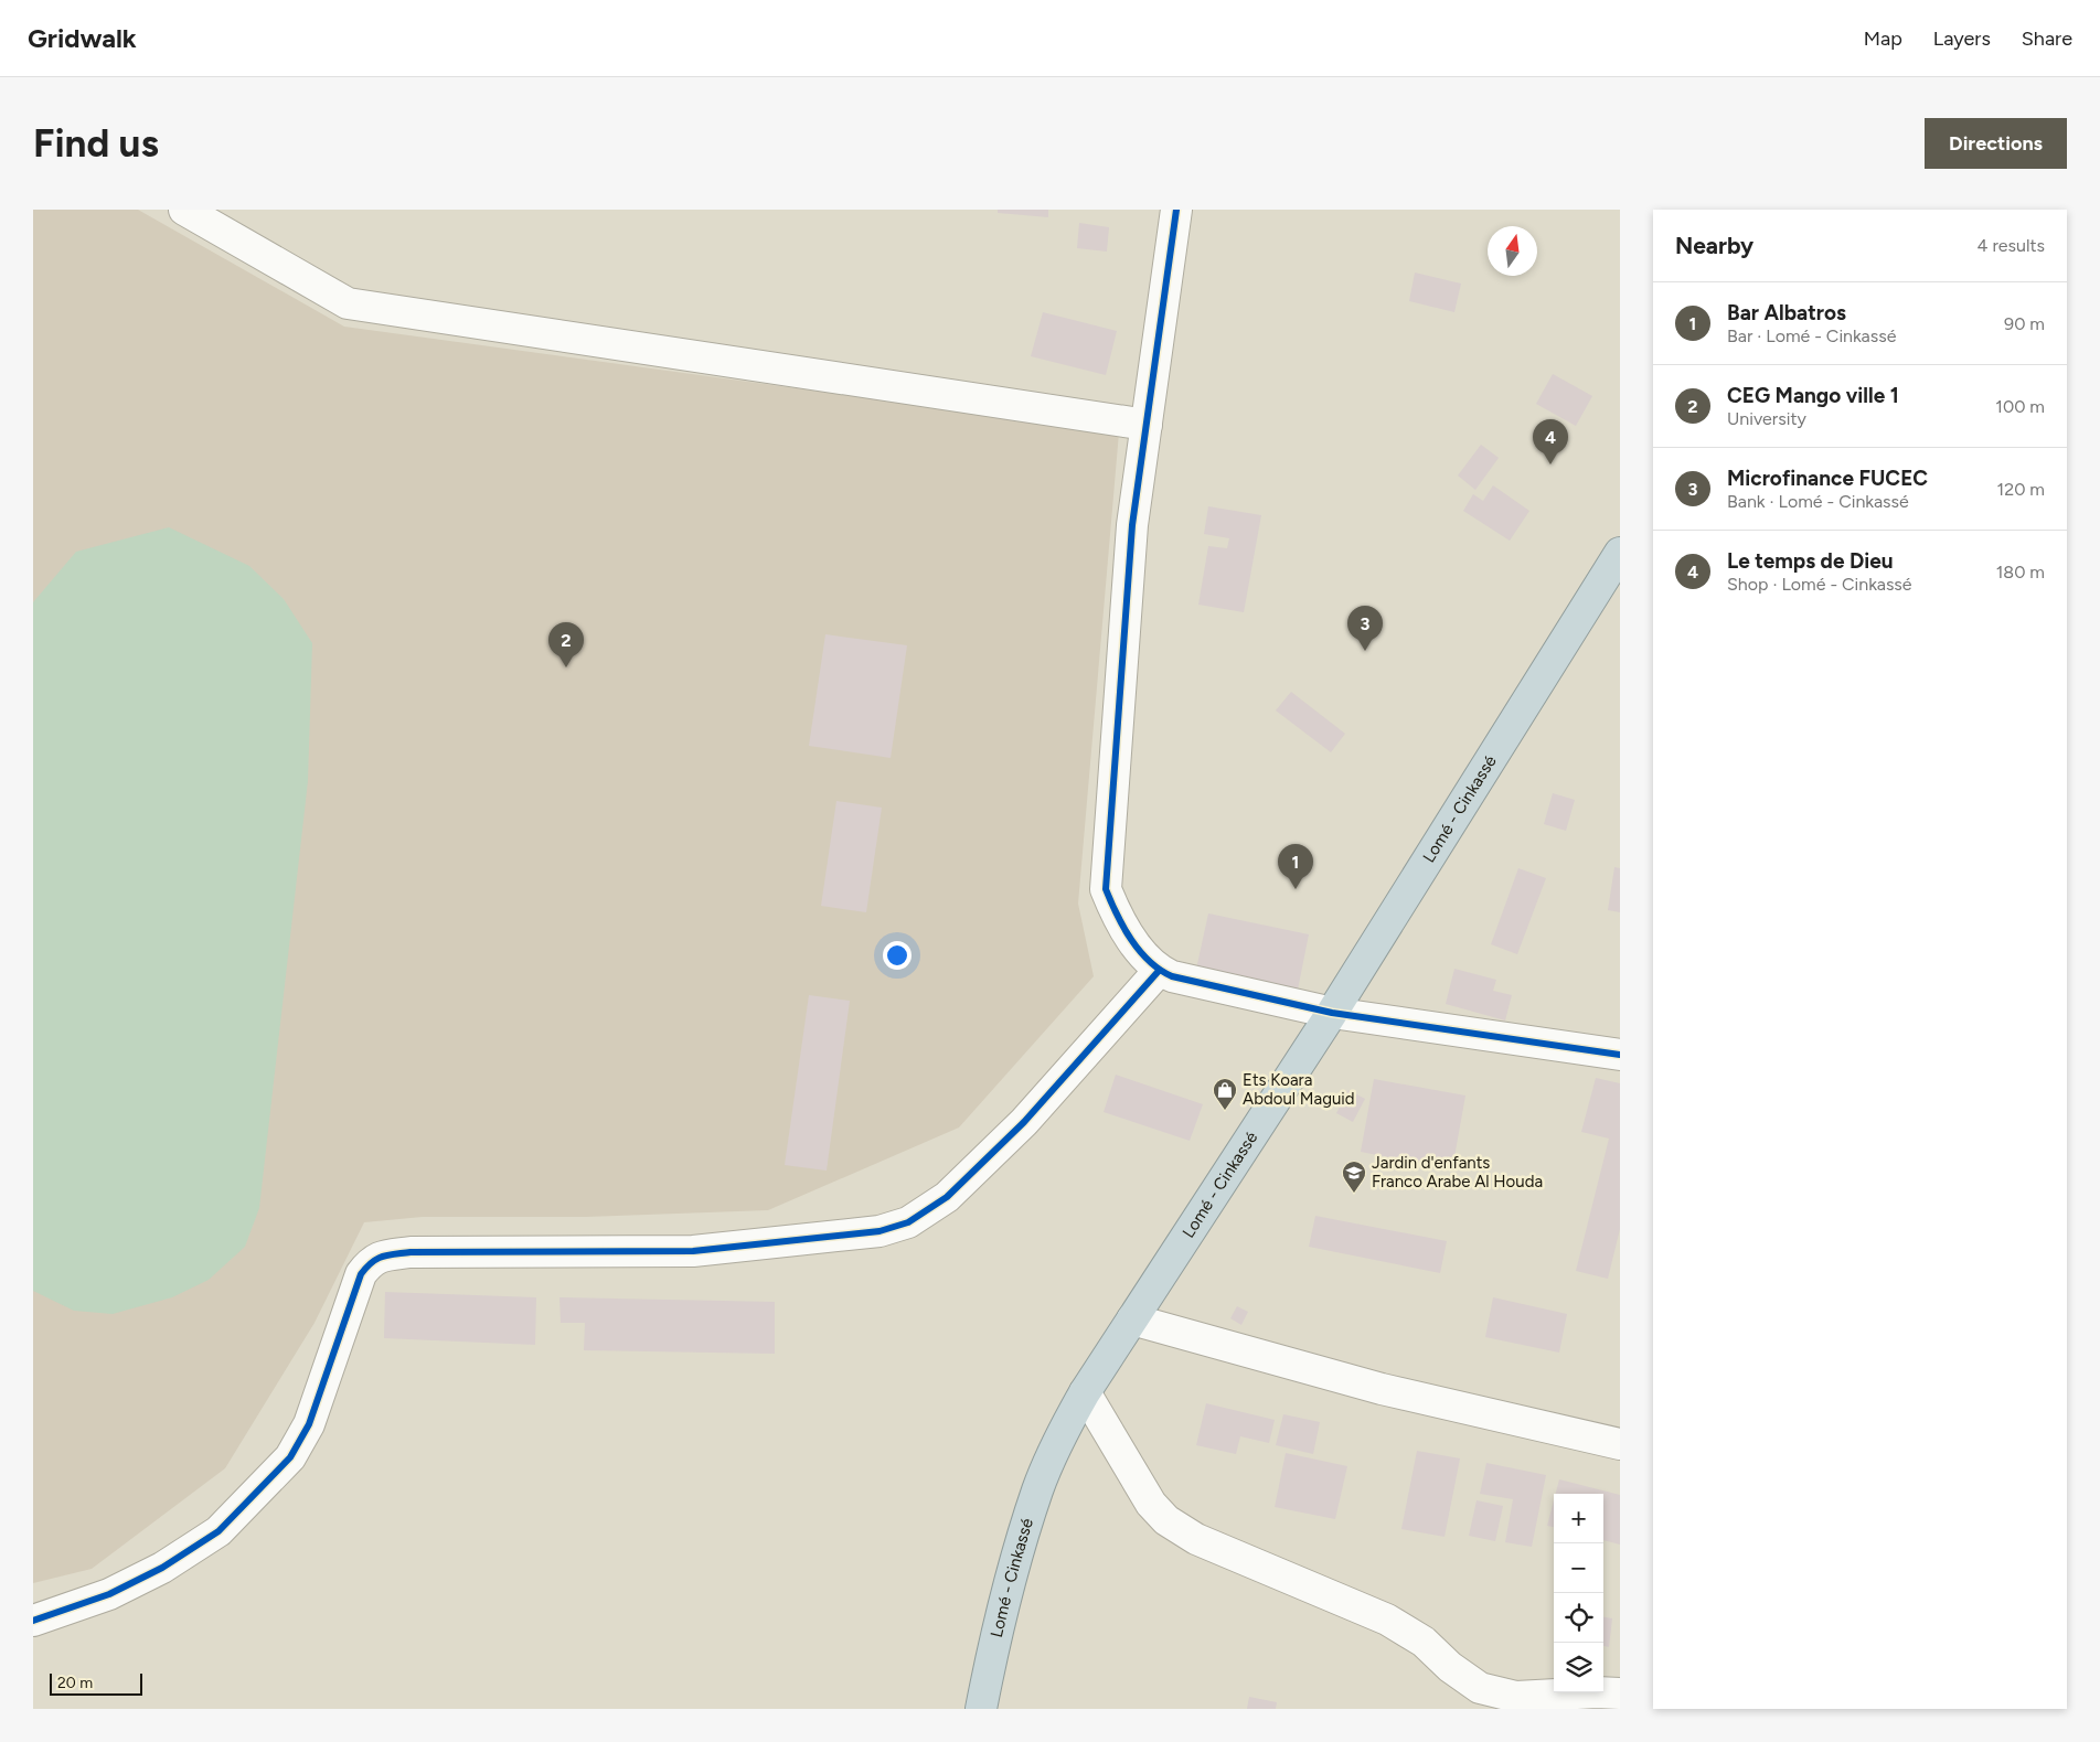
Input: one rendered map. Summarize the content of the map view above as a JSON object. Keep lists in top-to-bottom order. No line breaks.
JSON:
{"streets":{"highway":["Lomé - Cinkassé"]},"places":{"shop":["Ets Koara Abdoul Maguid"],"school or university":["Jardin d'enfants Franco Arabe Al Houda"]},"scale_bar":"20 m","north":"top","page":{"header":"Gridwalk","nav":["Map","Layers","Share"],"buttons":"Directions","title":"Find us","heading":["Nearby","4 results"],"list":[{"mark":"1","name":"Bar Albatros","note":"Bar · Lomé - Cinkassé","value":"90 m"},{"mark":"2","name":"CEG Mango ville 1","note":"University","value":"100 m"},{"mark":"3","name":"Microfinance FUCEC","note":"Bank · Lomé - Cinkassé","value":"120 m"},{"mark":"4","name":"Le temps de Dieu","note":"Shop · Lomé - Cinkassé","value":"180 m"}],"pins":["4","3","2","1"],"map_buttons":["+","−"],"scale":"20 m"}}
